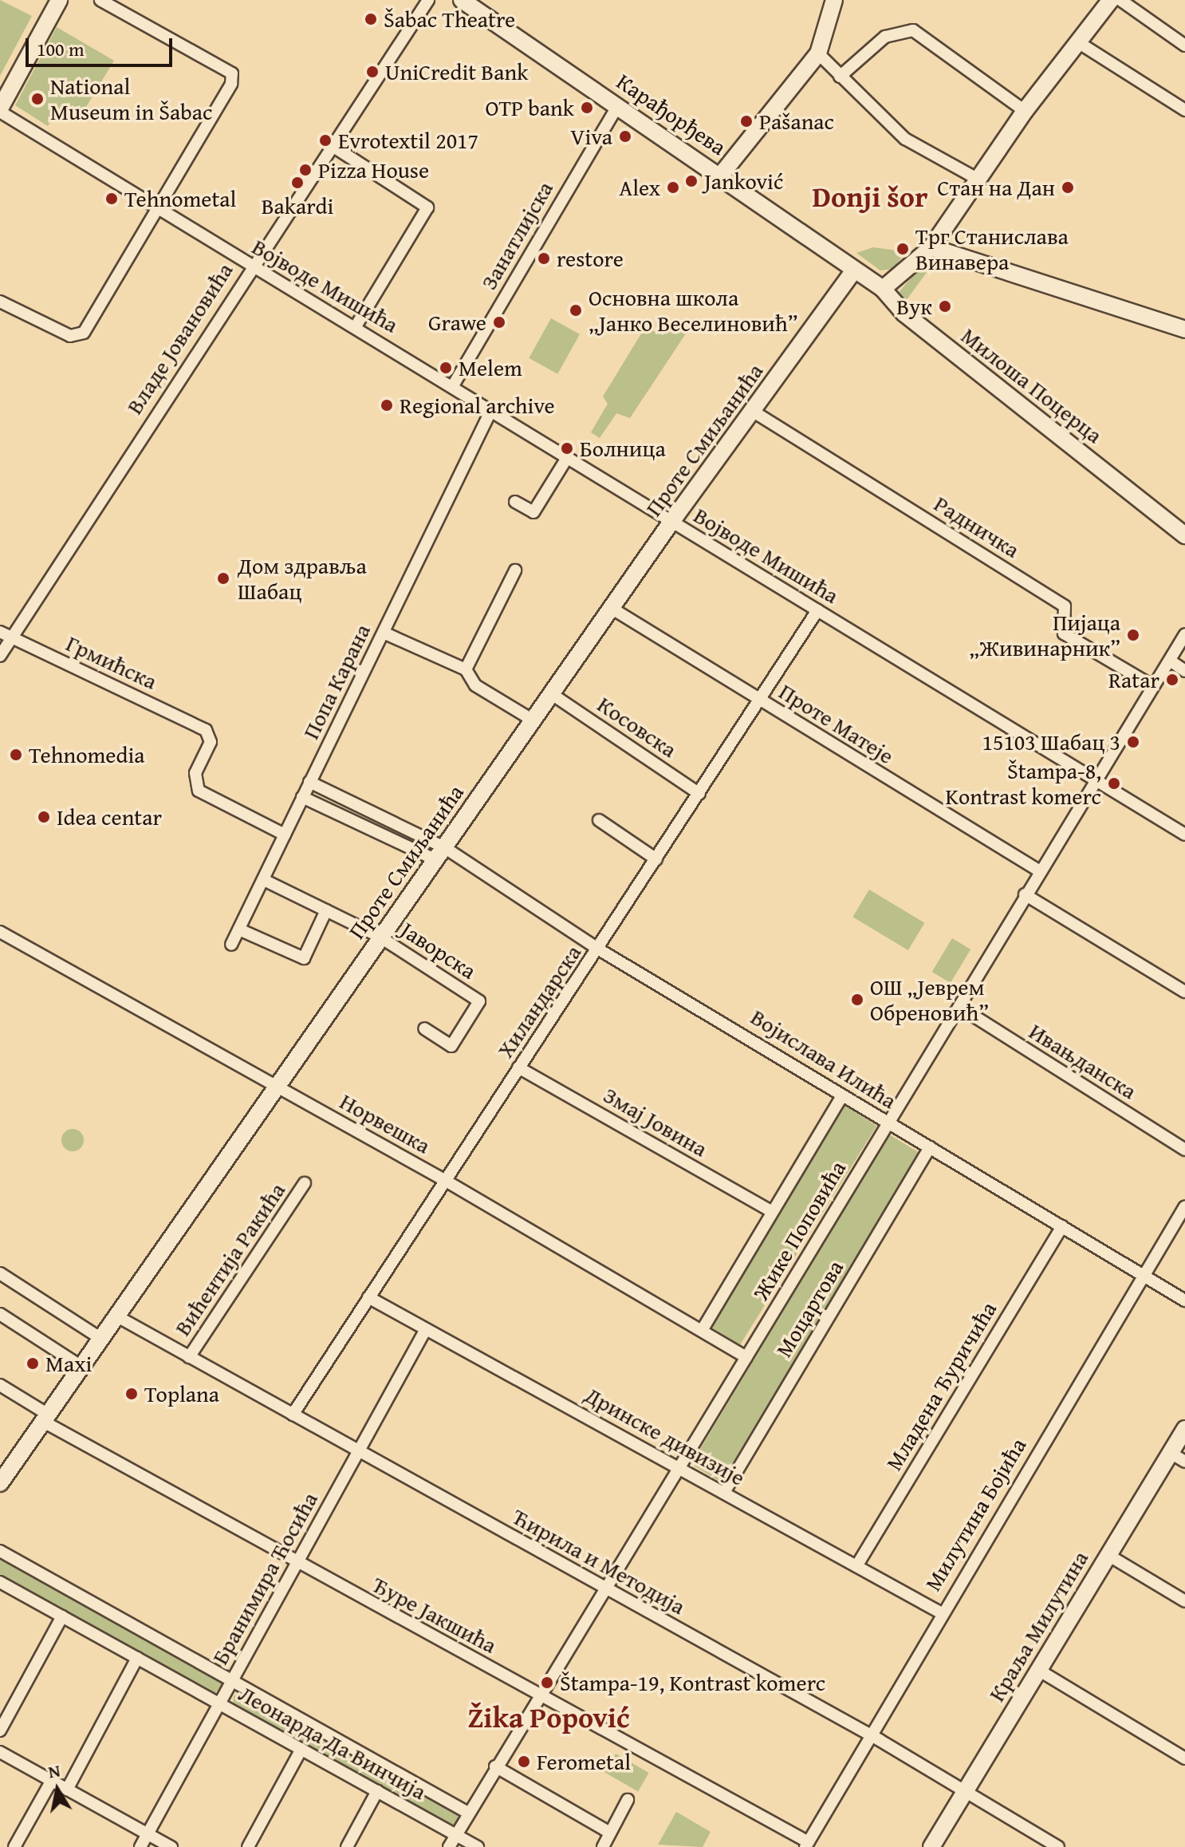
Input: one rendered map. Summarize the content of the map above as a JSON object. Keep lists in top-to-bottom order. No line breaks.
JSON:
{"streets":{"street":["Карађорђева","Занатлијска","Војводе Мишића","Владе Јовановића","Милоша Поцерца","Проте Смиљанића","Радничка","Грмићска","Попа Карана","Проте Матеје","Косовска","Јаворска","Хиландарска","Војислава Илића","Ивањданска","Змај Јовина","Норвешка","Жике Поповића","Вићентија Ракића","Моцартова","Младена Ђуричића","Дринске дивизије","Милутина Бојића","Ћирила и Методија","Бранимира Ћосића","Ђуре Јакшића","Краља Милутина","Леонарда Да Винчија"]},"crossings":[["Карађорђева","Занатлијска"],["Карађорђева","Милоша Поцерца"],["Карађорђева","Проте Смиљанића"],["Занатлијска","Војводе Мишића"],["Војводе Мишића","Владе Јовановића"],["Војводе Мишића","Проте Смиљанића"],["Војводе Мишића","Попа Карана"],["Војводе Мишића","Хиландарска"],["Војводе Мишића","Жике Поповића"],["Владе Јовановића","Грмићска"],["Милоша Поцерца","Проте Смиљанића"],["Проте Смиљанића","Радничка"],["Проте Смиљанића","Проте Матеје"],["Проте Смиљанића","Косовска"],["Проте Смиљанића","Јаворска"],["Проте Смиљанића","Војислава Илића"],["Проте Смиљанића","Норвешка"],["Проте Смиљанића","Ћирила и Методија"],["Проте Смиљанића","Ђуре Јакшића"],["Радничка","Жике Поповића"],["Грмићска","Попа Карана"],["Попа Карана","Јаворска"],["Проте Матеје","Хиландарска"],["Проте Матеје","Жике Поповића"],["Косовска","Хиландарска"],["Хиландарска","Војислава Илића"],["Хиландарска","Змај Јовина"],["Хиландарска","Норвешка"],["Хиландарска","Дринске дивизије"],["Хиландарска","Ћирила и Методија"],["Војислава Илића","Жике Поповића"],["Војислава Илића","Моцартова"],["Војислава Илића","Младена Ђуричића"],["Војислава Илића","Милутина Бојића"],["Ивањданска","Жике Поповића"],["Норвешка","Жике Поповића"],["Жике Поповића","Дринске дивизије"],["Жике Поповића","Ћирила и Методија"],["Жике Поповића","Ђуре Јакшића"],["Жике Поповића","Леонарда Да Винчија"],["Вићентија Ракића","Ћирила и Методија"],["Моцартова","Дринске дивизије"],["Младена Ђуричића","Дринске дивизије"],["Дринске дивизије","Милутина Бојића"],["Дринске дивизије","Бранимира Ћосића"],["Милутина Бојића","Ћирила и Методија"],["Милутина Бојића","Ђуре Јакшића"],["Ћирила и Методија","Бранимира Ћосића"],["Ћирила и Методија","Краља Милутина"],["Бранимира Ћосића","Ђуре Јакшића"],["Бранимира Ћосића","Леонарда Да Винчија"]],"districts":["Donji šor","Žika Popović"],"places":["Šabac Theatre","UniCredit Bank","National Museum in Šabac","OTP bank","Pašanac","Viva","Evrotextil 2017","Pizza House","Janković","Bakardi","Alex","Стан на Дан","Tehnometal","Трг Станислава Винавера","restore","Вук","Основна школа „Јанко Веселиновић”","Grawe","Melem","Regional archive","Болница","Дом здравља Шабац","Пијаца „Живинарник”","Ratar","15103 Шабац 3","Tehnomedia","Štampa-8, Kontrast komerc","Idea centar","ОШ „Јеврем Обреновић”","Maxi","Toplana","Štampa-19, Kontrast komerc","Ferometal"],"scale_bar":"100 m","north":"top"}
